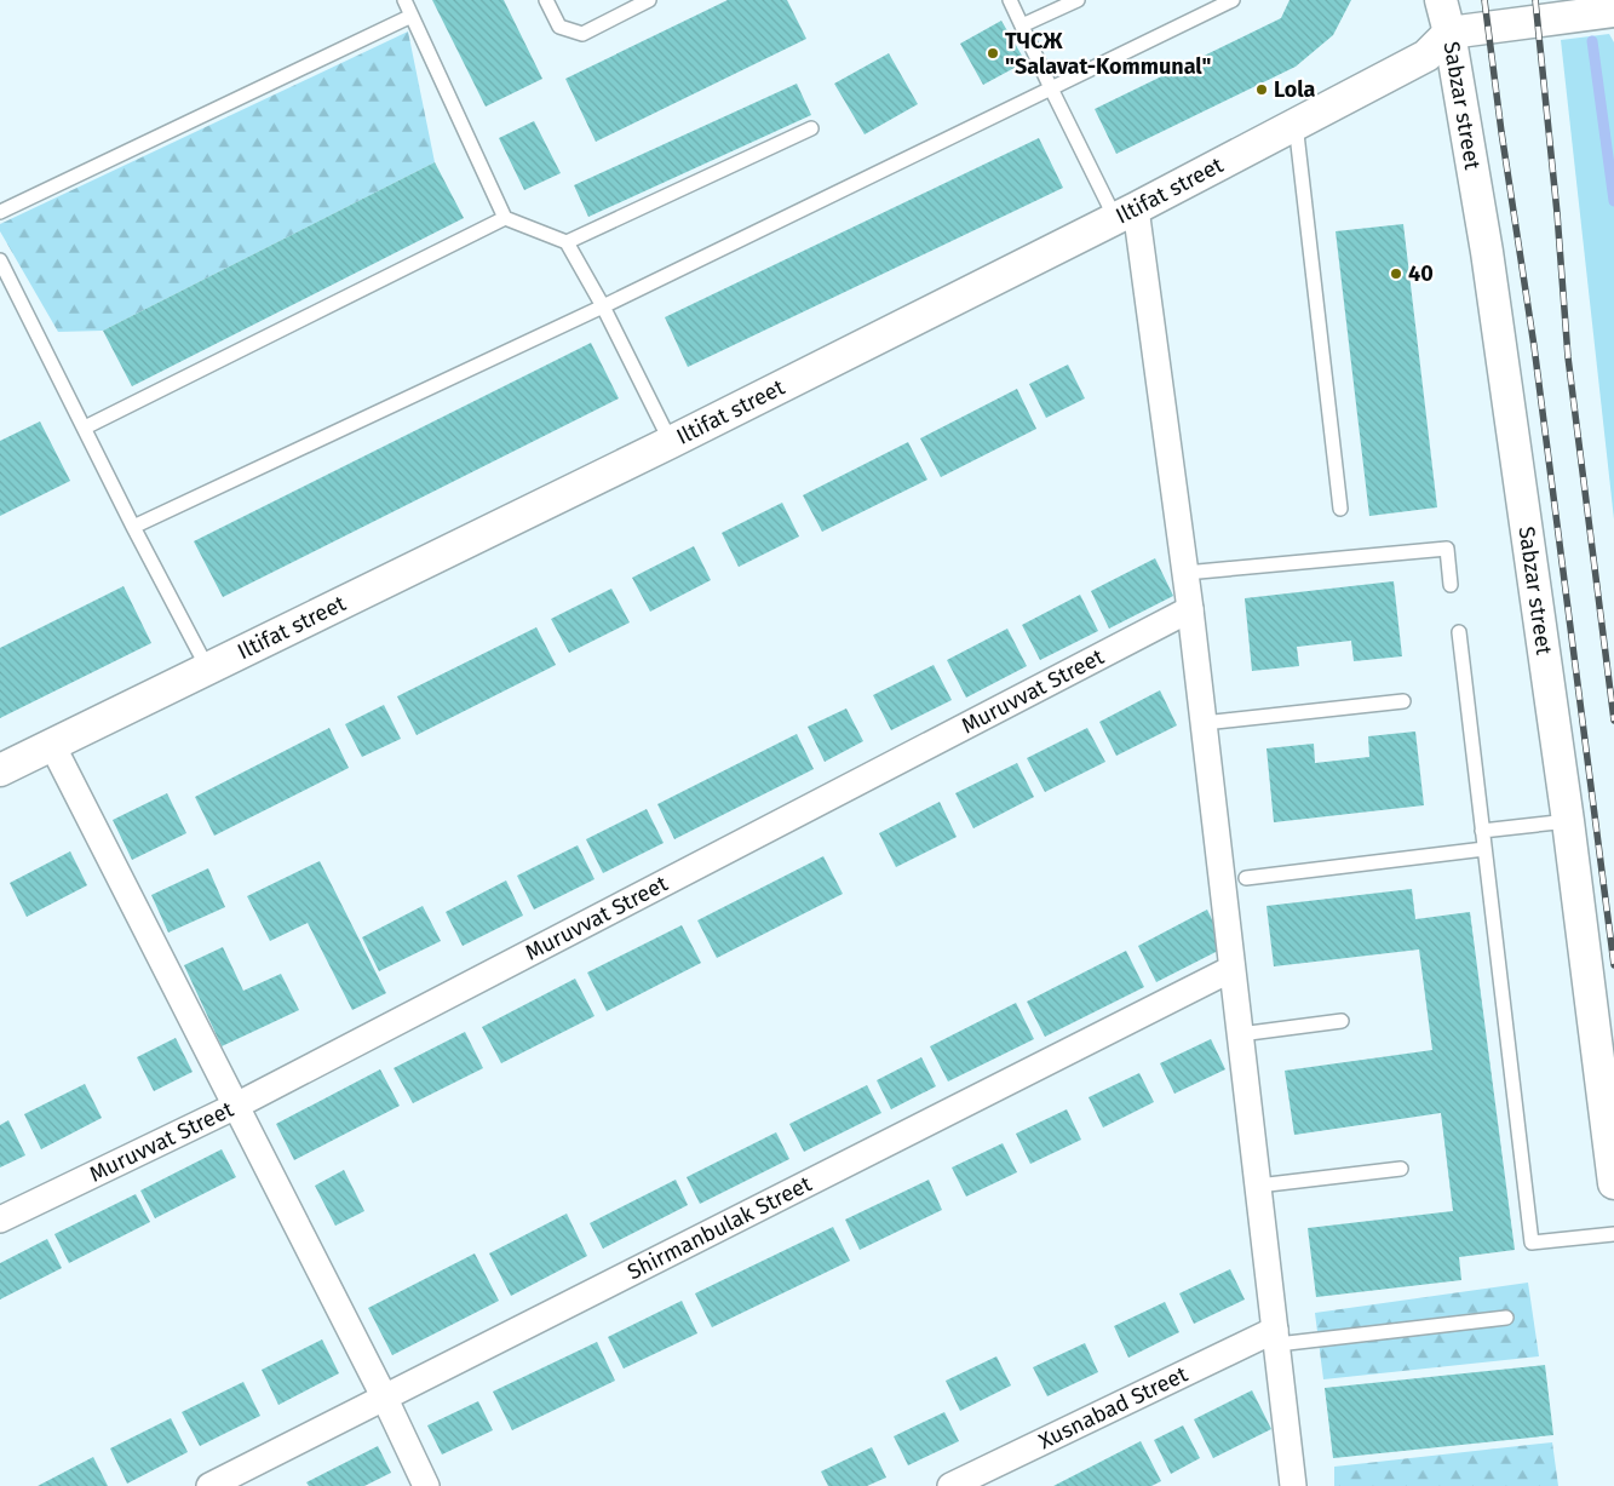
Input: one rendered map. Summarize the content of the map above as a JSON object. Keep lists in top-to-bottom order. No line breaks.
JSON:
{"streets":{"street":["Sabzar street","Iltifаt street","Muruvvat Street","Shirmаnbulak Street","Xusnabad Street"]},"crossings":[["Sabzar street","Iltifаt street"]],"places":["ТЧСЖ \"Salavat-Kommunal\"","Lola","40"]}
